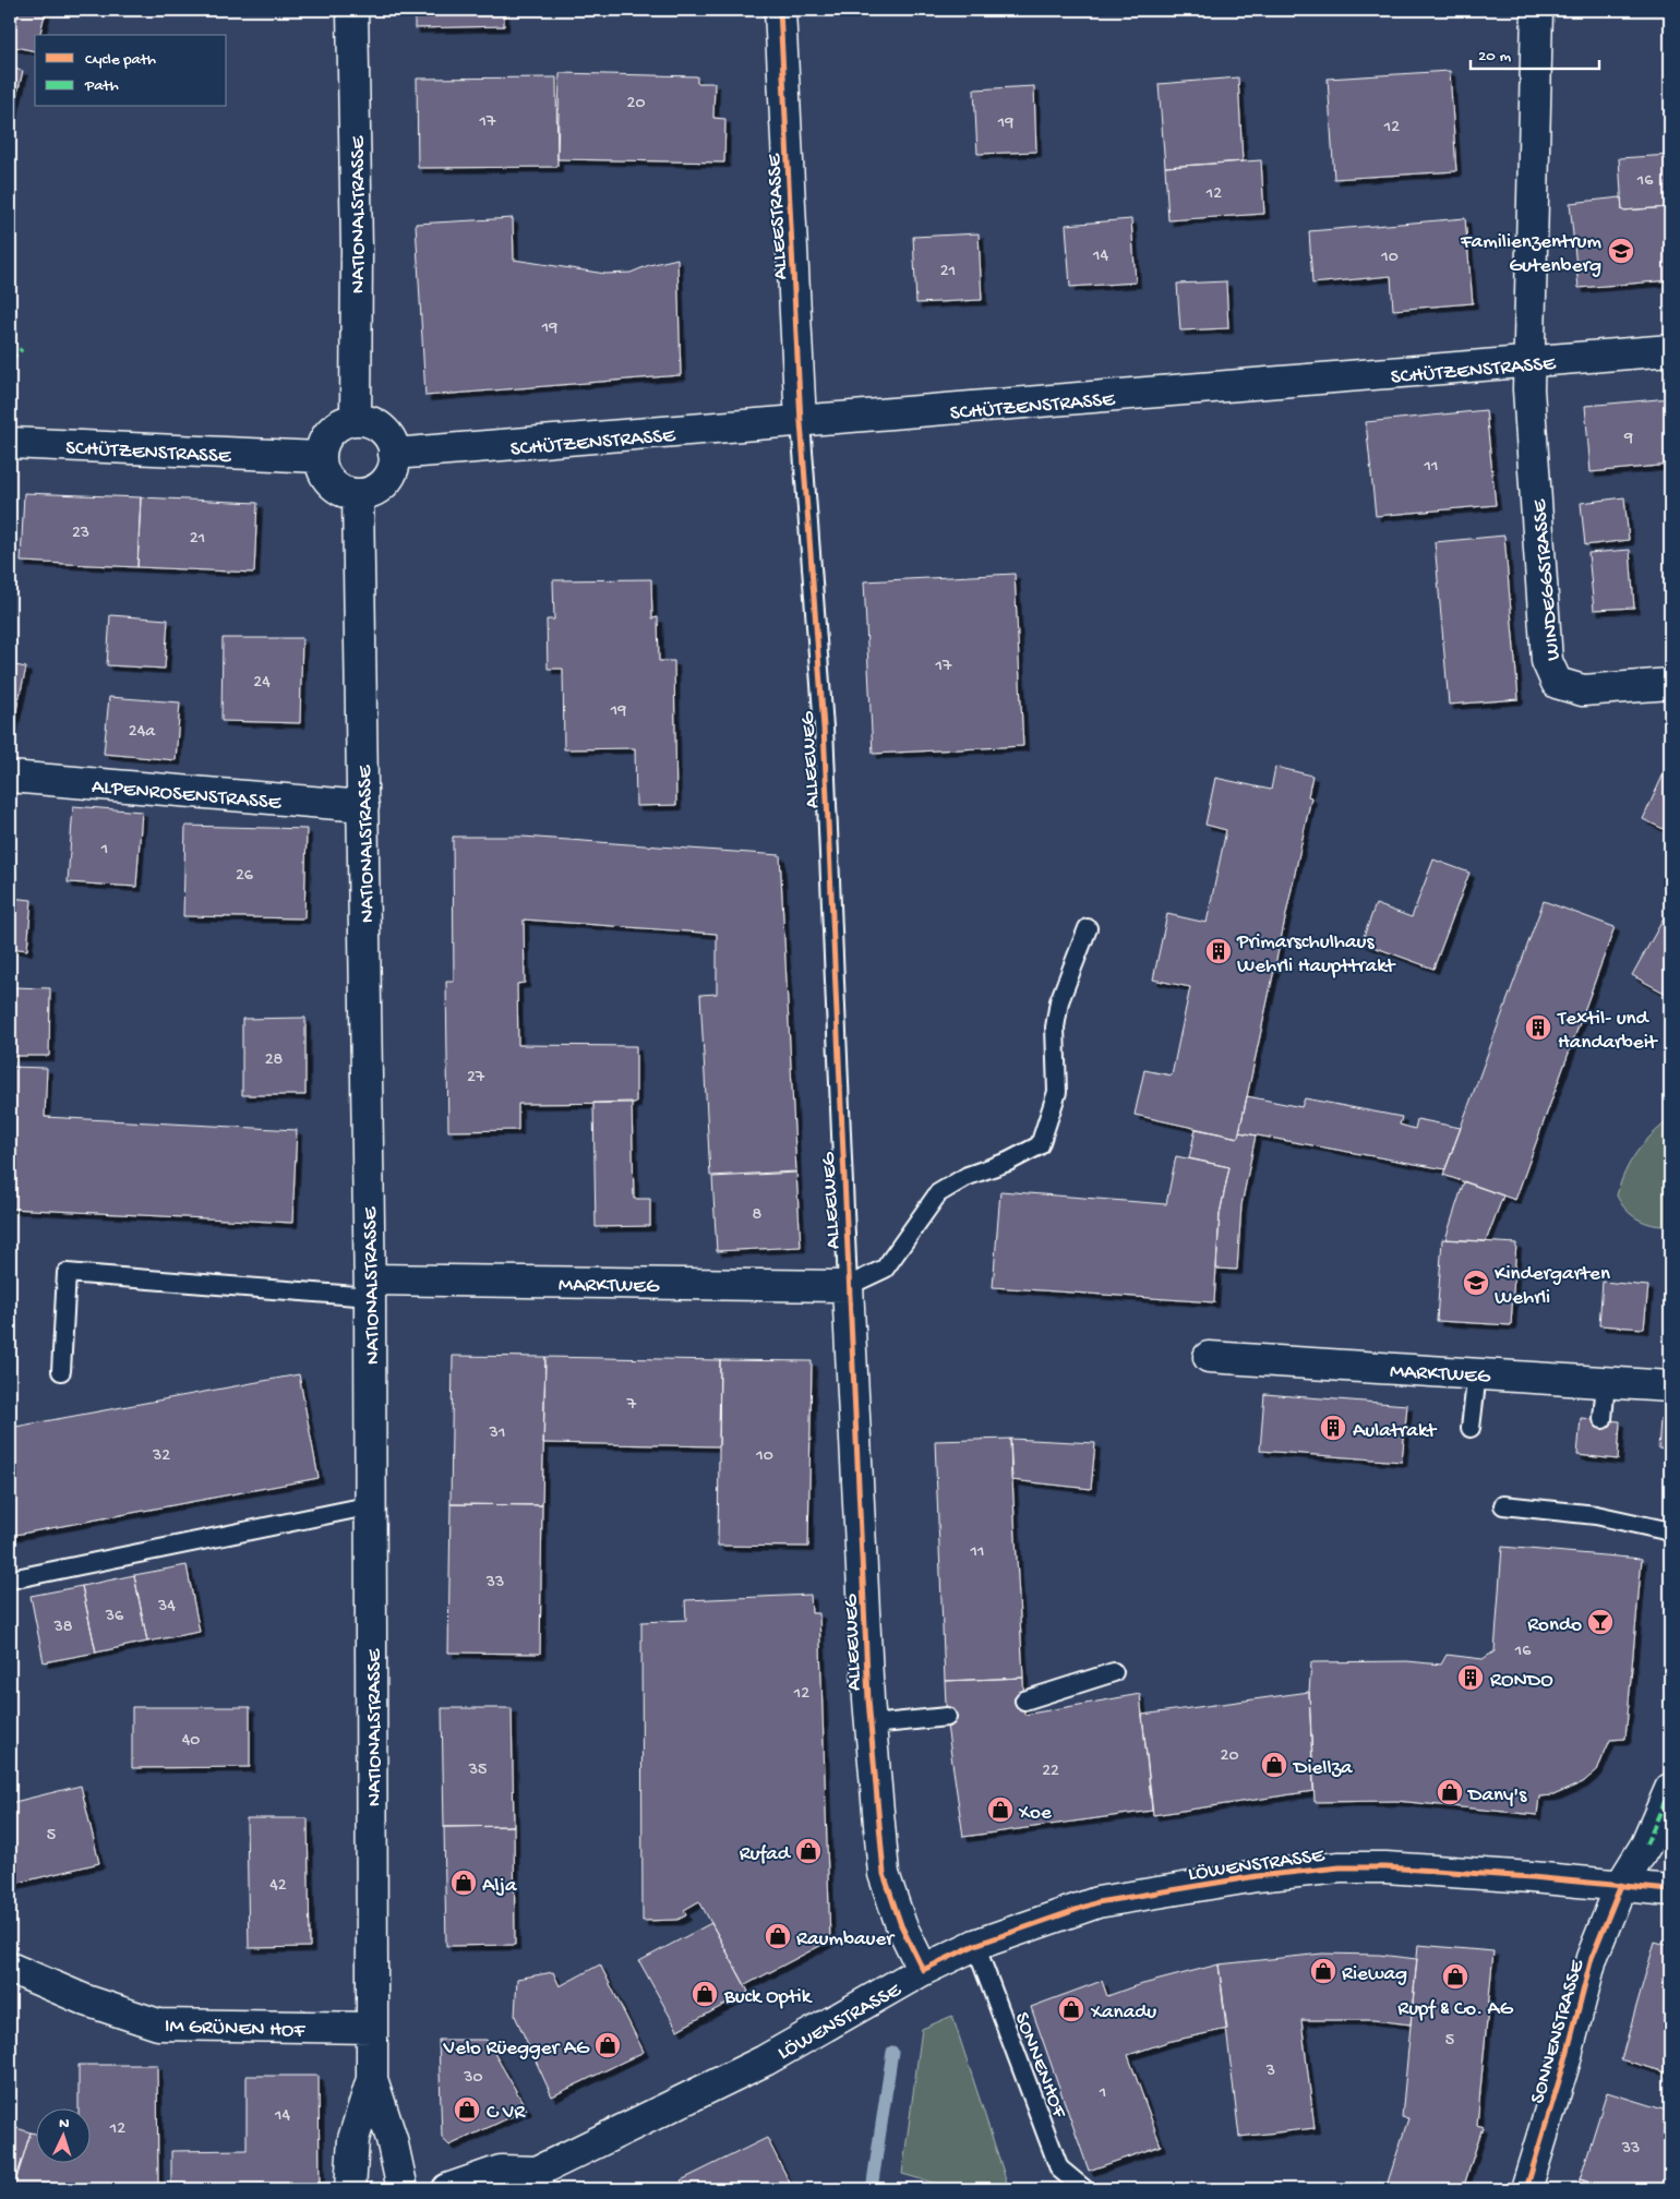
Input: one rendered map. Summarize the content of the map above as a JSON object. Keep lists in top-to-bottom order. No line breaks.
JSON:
{"streets":{"street":["NATIONALSTRASSE","ALLEESTRASSE","SCHÜTZENSTRASSE","WINDEGGSTRASSE","ALLEEWEG","ALPENROSENSTRASSE","MARKTWEG","LÖWENSTRASSE","IM GRÜNEN HOF","SONNENSTRASSE"],"lane":["SONNENHOF"]},"crossings":[["NATIONALSTRASSE","SCHÜTZENSTRASSE"],["NATIONALSTRASSE","ALPENROSENSTRASSE"],["NATIONALSTRASSE","MARKTWEG"],["NATIONALSTRASSE","IM GRÜNEN HOF"],["ALLEESTRASSE","SCHÜTZENSTRASSE"],["ALLEESTRASSE","ALLEEWEG"],["SCHÜTZENSTRASSE","WINDEGGSTRASSE"],["SCHÜTZENSTRASSE","ALLEEWEG"],["ALLEEWEG","MARKTWEG"],["ALLEEWEG","LÖWENSTRASSE"],["LÖWENSTRASSE","SONNENSTRASSE"],["LÖWENSTRASSE","SONNENHOF"]],"places":{"school or university":["Familienzentrum Gutenberg","Kindergarten Wehrli"],"building":["Primarschulhaus Wehrli Haupttrakt","Textil- und Handarbeit","Aulatrakt","RONDO"],"bar":["Rondo"],"shop":["Diellza","Dany's","Xoe","Rufad","Alja","Raumbauer","Riewag","Rupf & Co. AG","Buck Optik","Xanadu","Velo Rüegger AG","C VR"]},"house_numbers":["20","17","19","12","16","12","14","10","21","19","9","11","23","21","17","24","19","24a","1","26","28","27","8","7","31","32","10","11","33","34","36","38","16","12","40","20","35","22","5","42","5","3","30","1","14","12","33"],"legend":["Cycle path","Path"],"scale_bar":"20 m","north":"top"}
